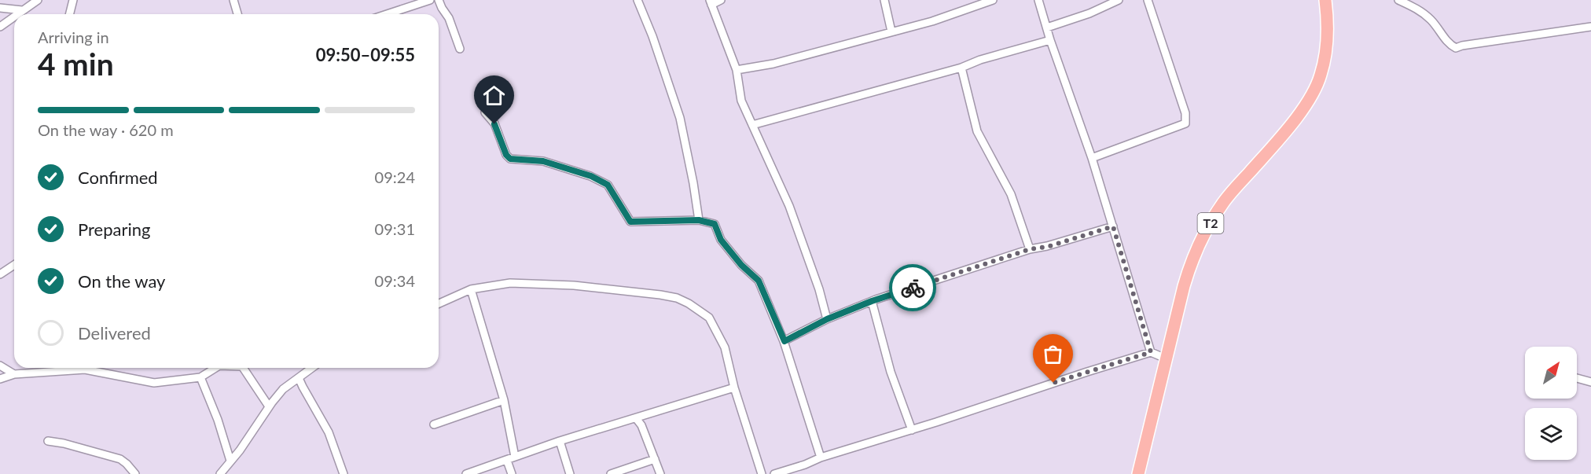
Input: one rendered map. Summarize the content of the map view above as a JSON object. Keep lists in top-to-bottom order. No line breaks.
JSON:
{"streets":{"highway":["T2"]},"north":"top right","page":{"heading":["4 min","Arriving in","09:50–09:55"],"bar":"On the way · 620 m","list":[["Confirmed","09:24"],["Preparing","09:31"],["On the way","09:34"],"Delivered"]}}
